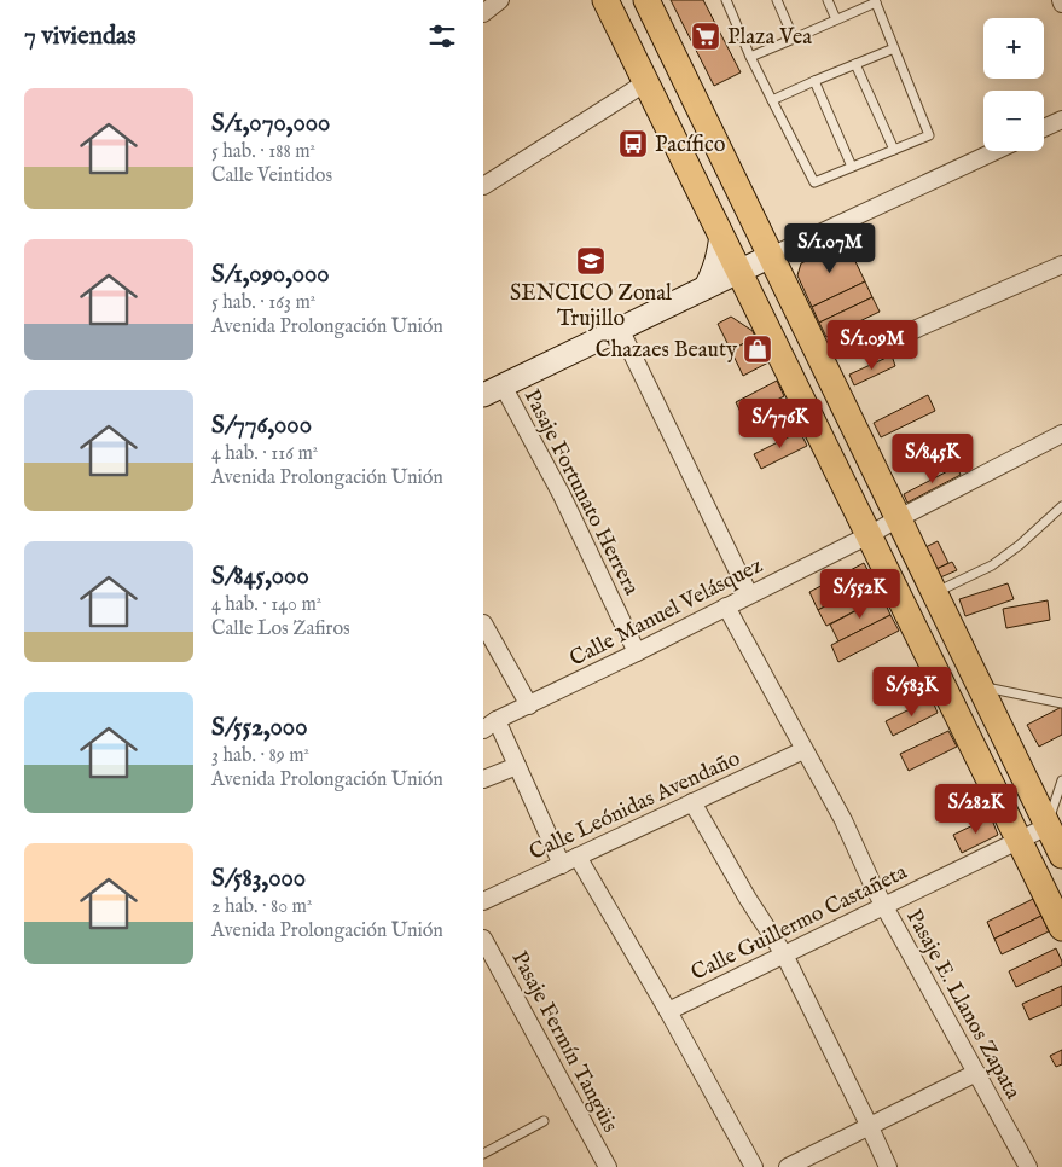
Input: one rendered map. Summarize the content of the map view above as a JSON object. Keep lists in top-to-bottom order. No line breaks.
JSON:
{"streets":{"street":["Pasaje Fortunato Herrera","Calle Manuel Velásquez","Calle Leónidas Avendaño","Calle Guillermo Castañeta","Pasaje E. Llanos Zapata","Pasaje Fermín Tangüis"]},"crossings":[["Pasaje Fortunato Herrera","Calle Manuel Velásquez"],["Calle Manuel Velásquez","Pasaje E. Llanos Zapata"],["Calle Leónidas Avendaño","Pasaje E. Llanos Zapata"],["Calle Guillermo Castañeta","Pasaje E. Llanos Zapata"]],"places":{"supermarket":["Plaza Vea"],"bus stop":["Pacífico"],"school or university":["SENCICO Zonal Trujillo"],"shop":["Chazaes Beauty"]},"page":{"heading":"7 viviendas","map_buttons":["+","−"],"list":[{"name":"S/1,070,000","note":"5 hab. · 188 m² · Calle Veintidos"},{"name":"S/1,090,000","note":"5 hab. · 163 m² · Avenida Prolongación Unión"},{"name":"S/776,000","note":"4 hab. · 116 m² · Avenida Prolongación Unión"},{"name":"S/845,000","note":"4 hab. · 140 m² · Calle Los Zafiros"},{"name":"S/552,000","note":"3 hab. · 89 m² · Avenida Prolongación Unión"},{"name":"S/583,000","note":"2 hab. · 80 m² · Avenida Prolongación Unión"}],"price":["S/1.07M","S/1.09M","S/776K","S/845K","S/552K","S/583K","S/282K"]}}
